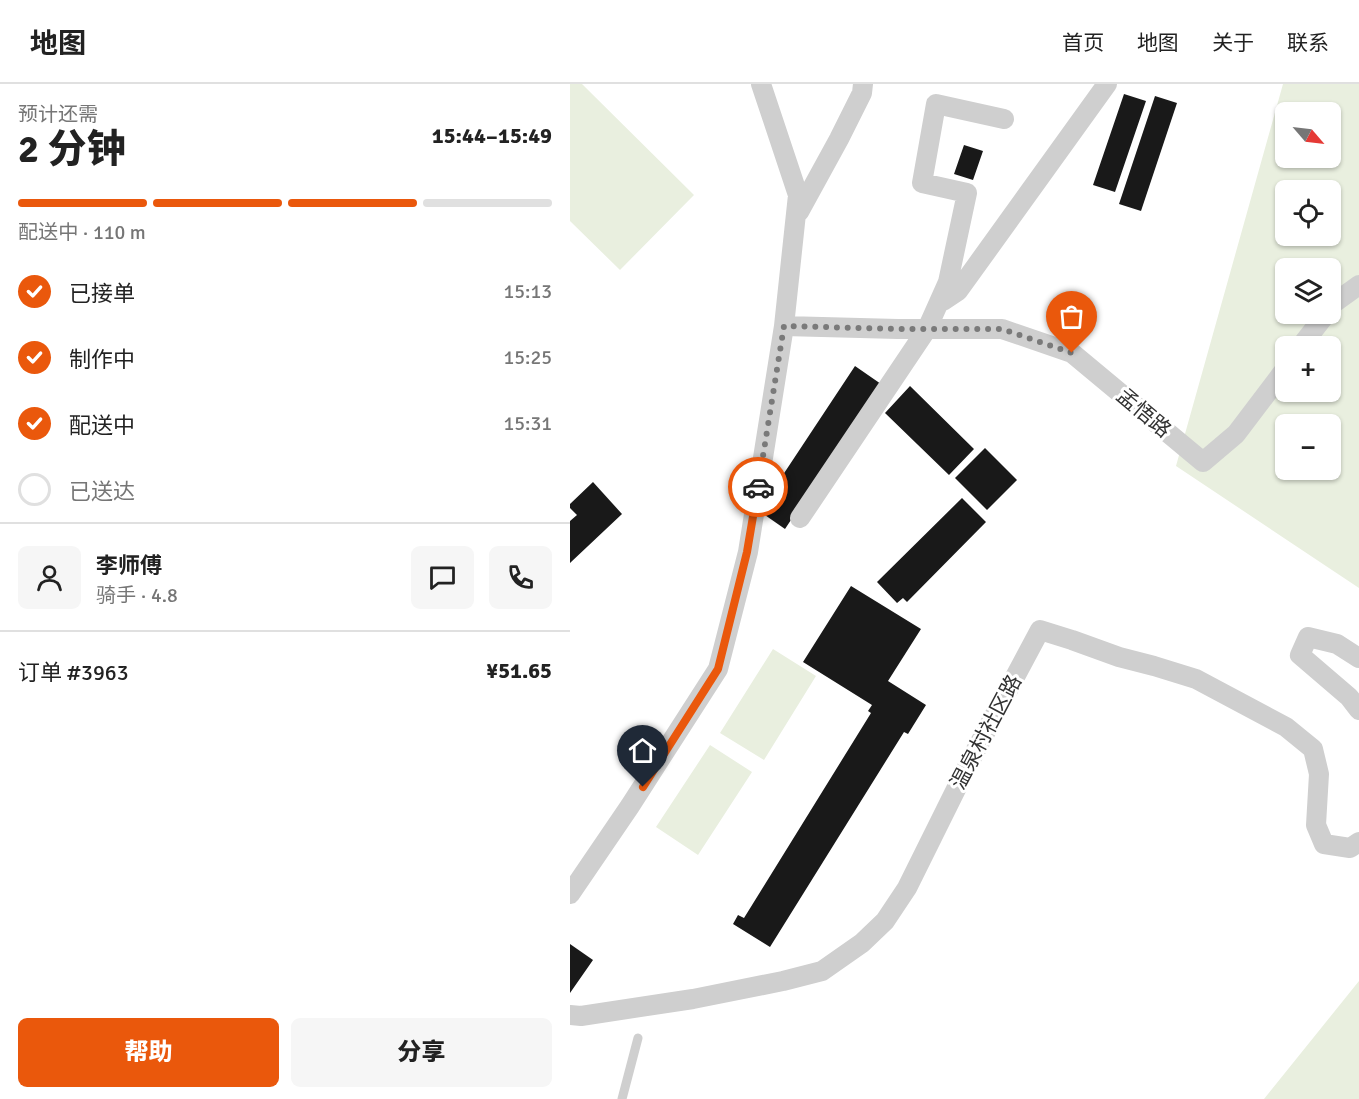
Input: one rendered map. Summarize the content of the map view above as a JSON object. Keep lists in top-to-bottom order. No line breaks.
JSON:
{"streets":{"street":["孟悟路","温泉村社区路"]},"north":"bottom right","page":{"header":"地图","nav":["首页","地图","关于","联系"],"heading":["2 分钟","预计还需","15:44–15:49"],"panel":["李师傅","骑手 · 4.8","订单 #3963","¥51.65"],"map_buttons":["+","−"],"bar":"配送中 · 110 m","list":[["已接单","15:13"],["制作中","15:25"],["配送中","15:31"],"已送达"],"buttons":["帮助","分享"]}}
